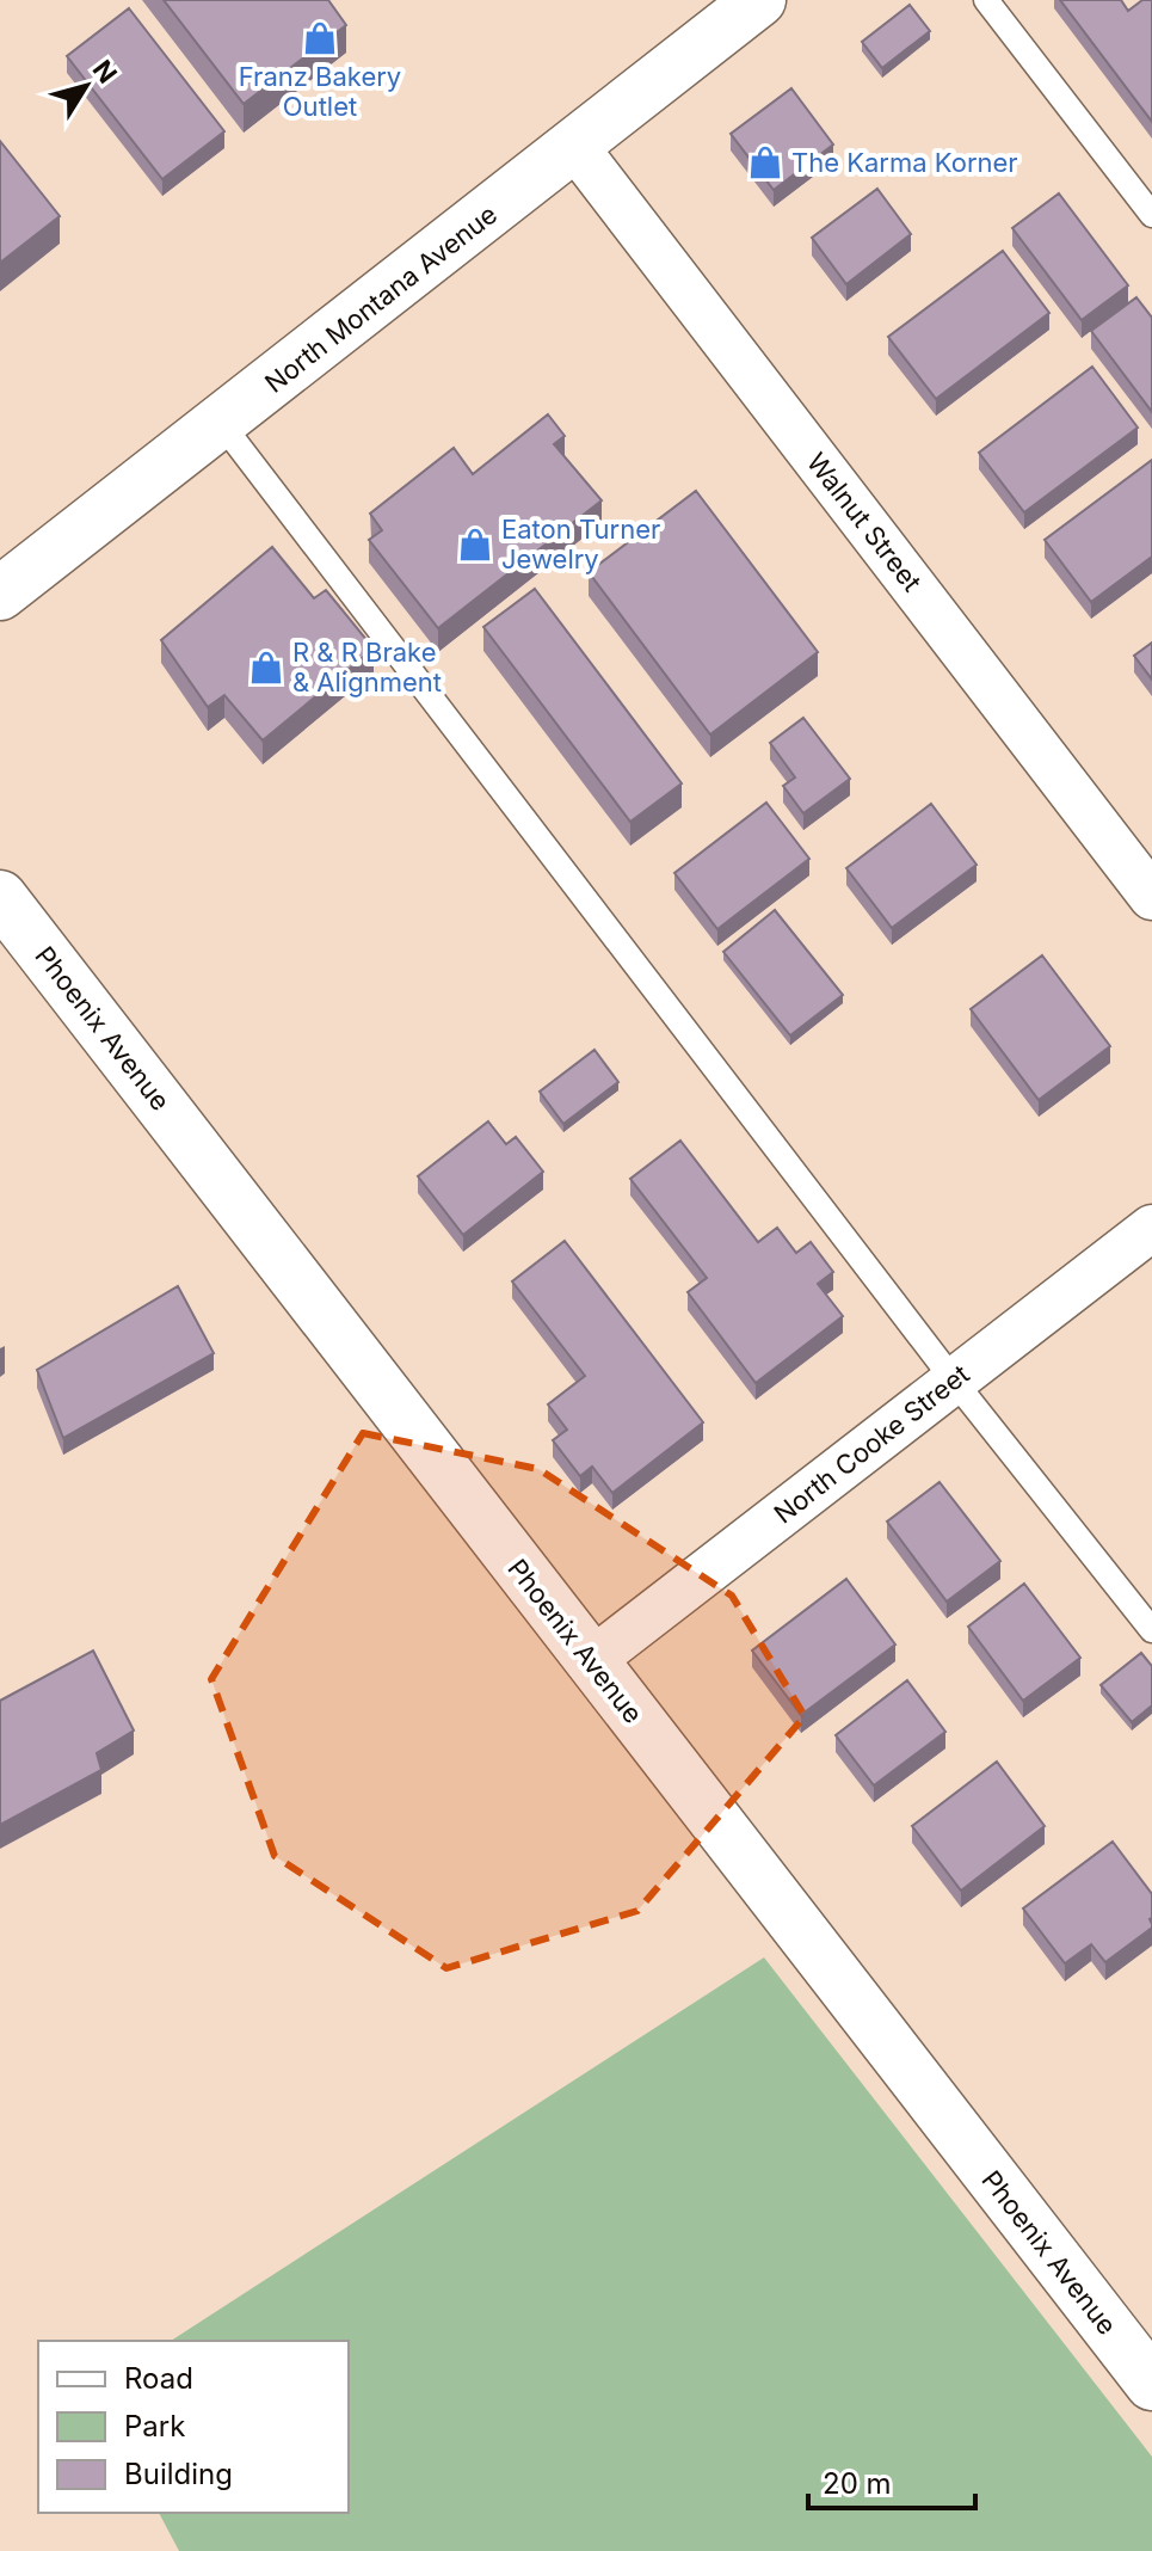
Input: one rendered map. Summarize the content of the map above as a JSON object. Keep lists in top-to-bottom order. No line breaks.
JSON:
{"streets":{"street":["North Montana Avenue","Walnut Street","Phoenix Avenue","North Cooke Street"]},"crossings":[["North Montana Avenue","Walnut Street"],["Phoenix Avenue","North Cooke Street"]],"places":{"shop":["Franz Bakery Outlet","The Karma Korner","Eaton Turner Jewelry","R & R Brake & Alignment"]},"legend":["Road","Park","Building"],"scale_bar":"20 m","north":"top right"}
